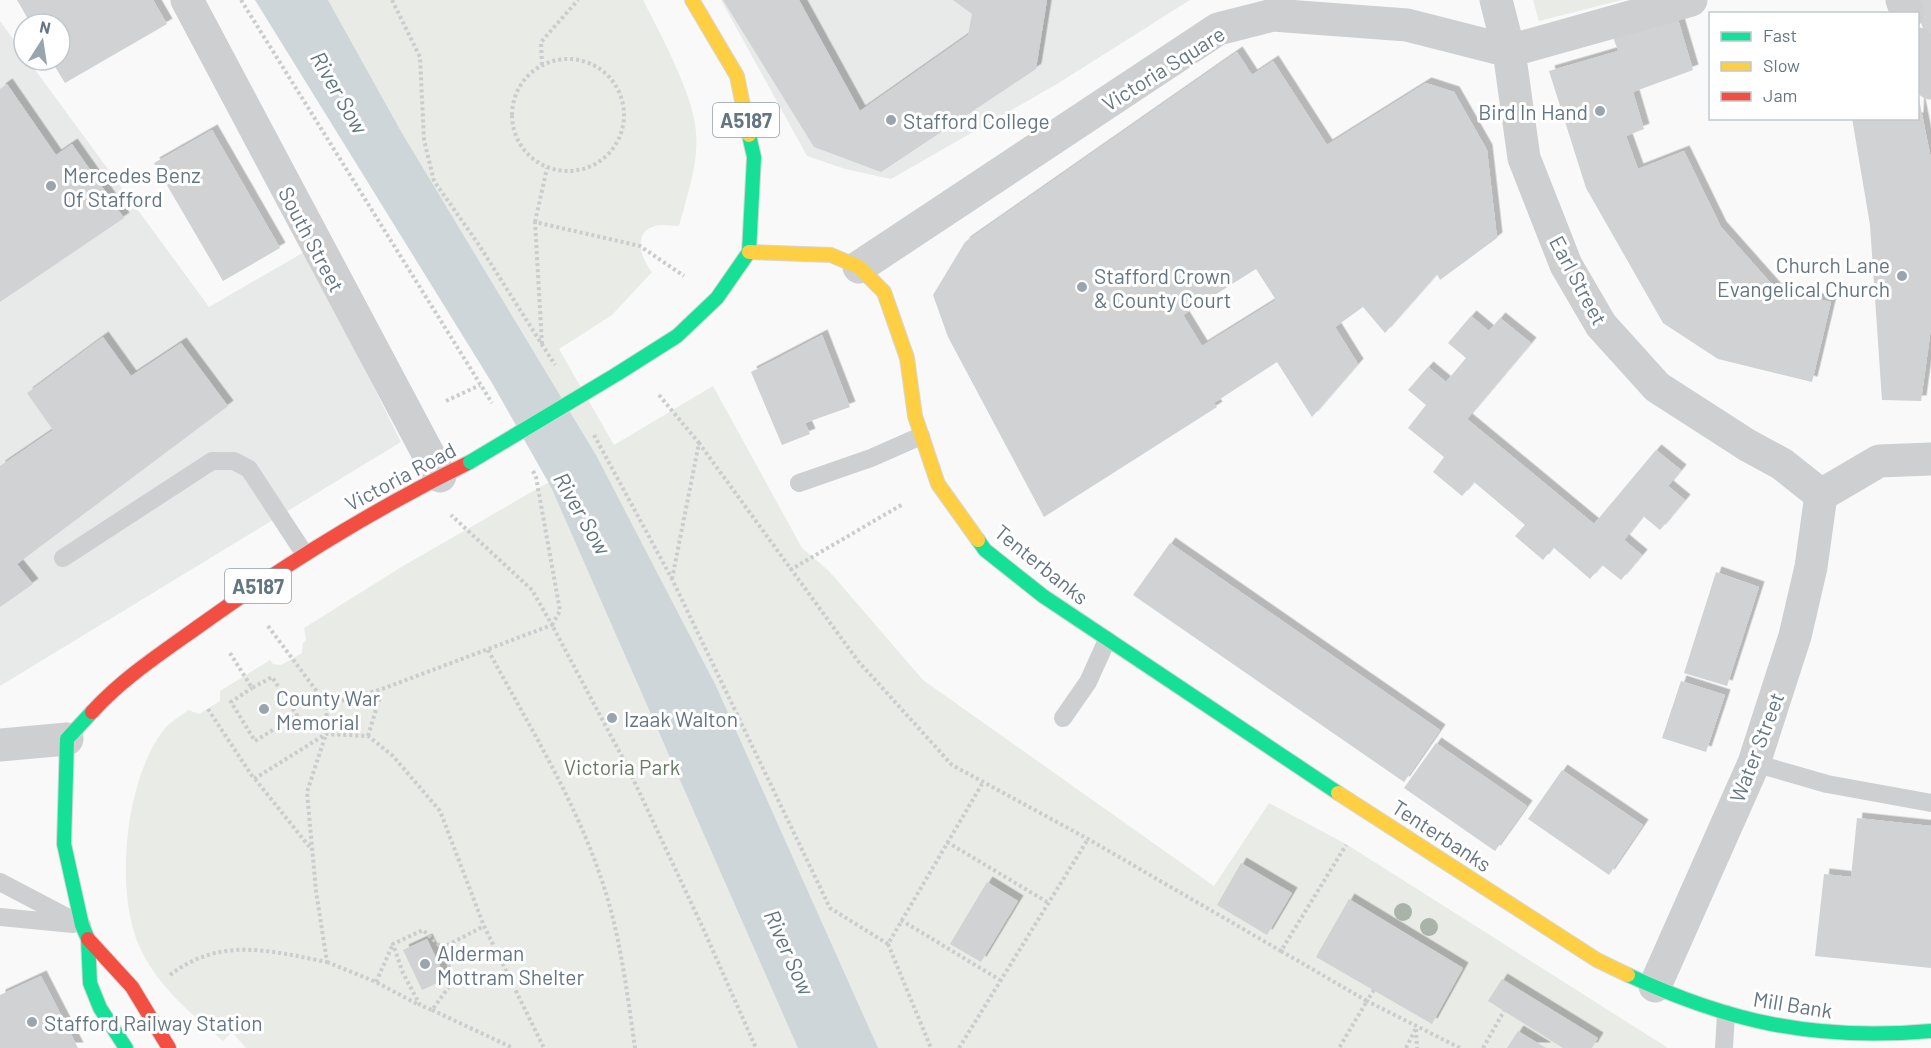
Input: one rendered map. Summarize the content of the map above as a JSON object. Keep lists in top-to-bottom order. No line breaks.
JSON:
{"streets":{"main road":["A5187","Victoria Road","Tenterbanks","Mill Bank"],"street":["Victoria Square","South Street","Earl Street","Water Street"]},"crossings":[["Victoria Square","Earl Street"],["Victoria Square","Tenterbanks"],["A5187","Victoria Road"],["A5187","Tenterbanks"],["South Street","Victoria Road"],["Earl Street","Water Street"],["Victoria Road","Tenterbanks"],["Tenterbanks","Water Street"],["Tenterbanks","Mill Bank"],["Water Street","Mill Bank"]],"water":["River Sow"],"parks":["Victoria Park"],"places":["Bird In Hand","Stafford College","Mercedes Benz Of Stafford","Church Lane Evangelical Church","Stafford Crown & County Court","County War Memorial","Izaak Walton","Alderman Mottram Shelter","Stafford Railway Station"],"legend":["Fast","Slow","Jam"],"north":"top"}
